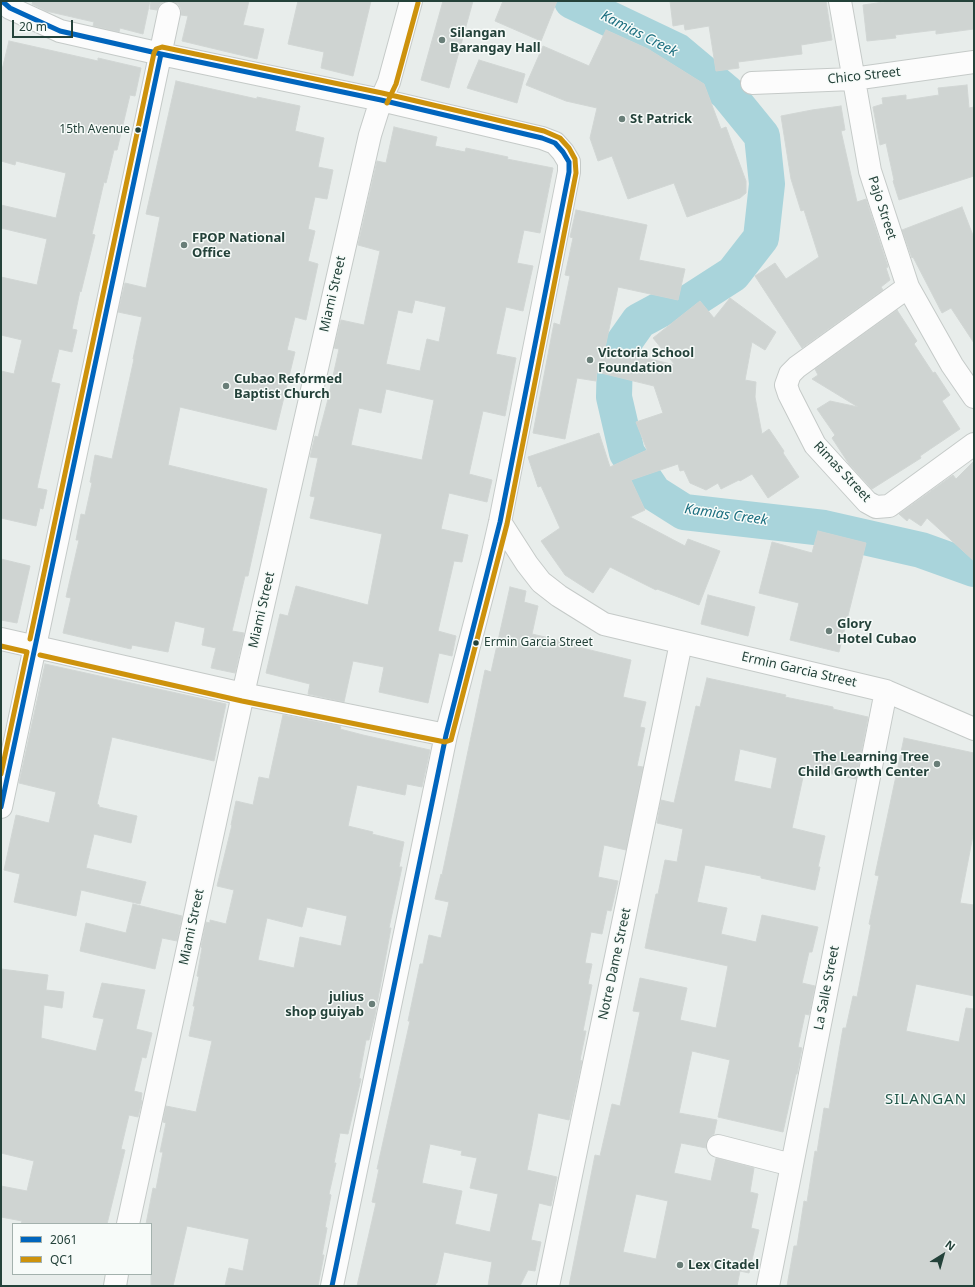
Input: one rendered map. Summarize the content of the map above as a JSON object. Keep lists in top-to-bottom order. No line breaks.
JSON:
{"streets":{"street":["Chico Street","Pajo Street","Miami Street","Rimas Street","Ermin Garcia Street","Notre Dame Street","La Salle Street"]},"crossings":[["Chico Street","Pajo Street"],["Pajo Street","Rimas Street"],["Ermin Garcia Street","Notre Dame Street"],["Ermin Garcia Street","La Salle Street"]],"districts":["SILANGAN"],"water":["Kamias Creek"],"places":["Silangan Barangay Hall","St Patrick","15th Avenue","FPOP National Office","Victoria School Foundation","Cubao Reformed Baptist Church","Glory Hotel Cubao","Ermin Garcia Street","The Learning Tree Child Growth Center","julius shop guiyab","Lex Citadel"],"lines":["transit line 2061","transit line QC1"],"legend":["2061","QC1"],"scale_bar":"20 m","north":"top right"}
